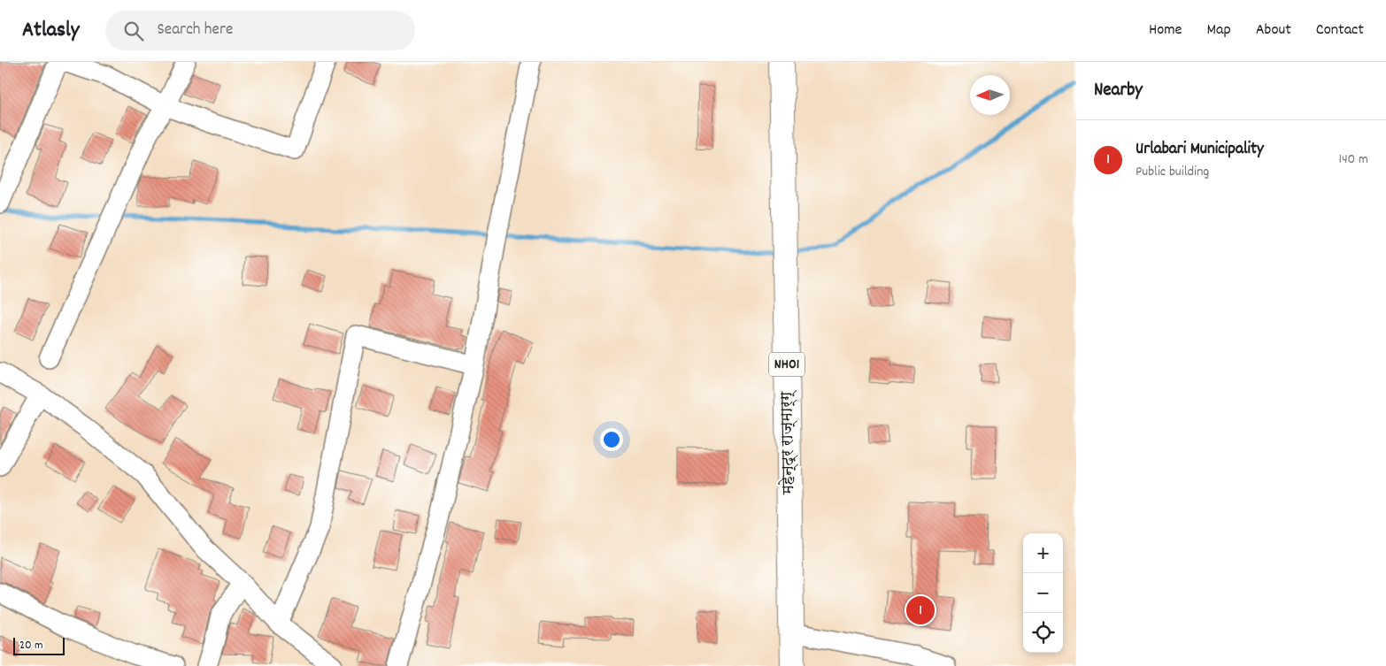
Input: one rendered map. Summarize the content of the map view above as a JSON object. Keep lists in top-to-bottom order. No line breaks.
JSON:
{"streets":{"highway":["NH01","महेन्द्र राज्मार्ग्"]},"scale_bar":"20 m","north":"left","page":{"header":"Atlasly","search":"Search here","nav":["Home","Map","About","Contact"],"heading":"Nearby","list":[{"mark":"1","name":"Urlabari Municipality","note":"Public building","value":"140 m"}],"map_buttons":["+","−"],"pins":"1","scale":"20 m"}}
